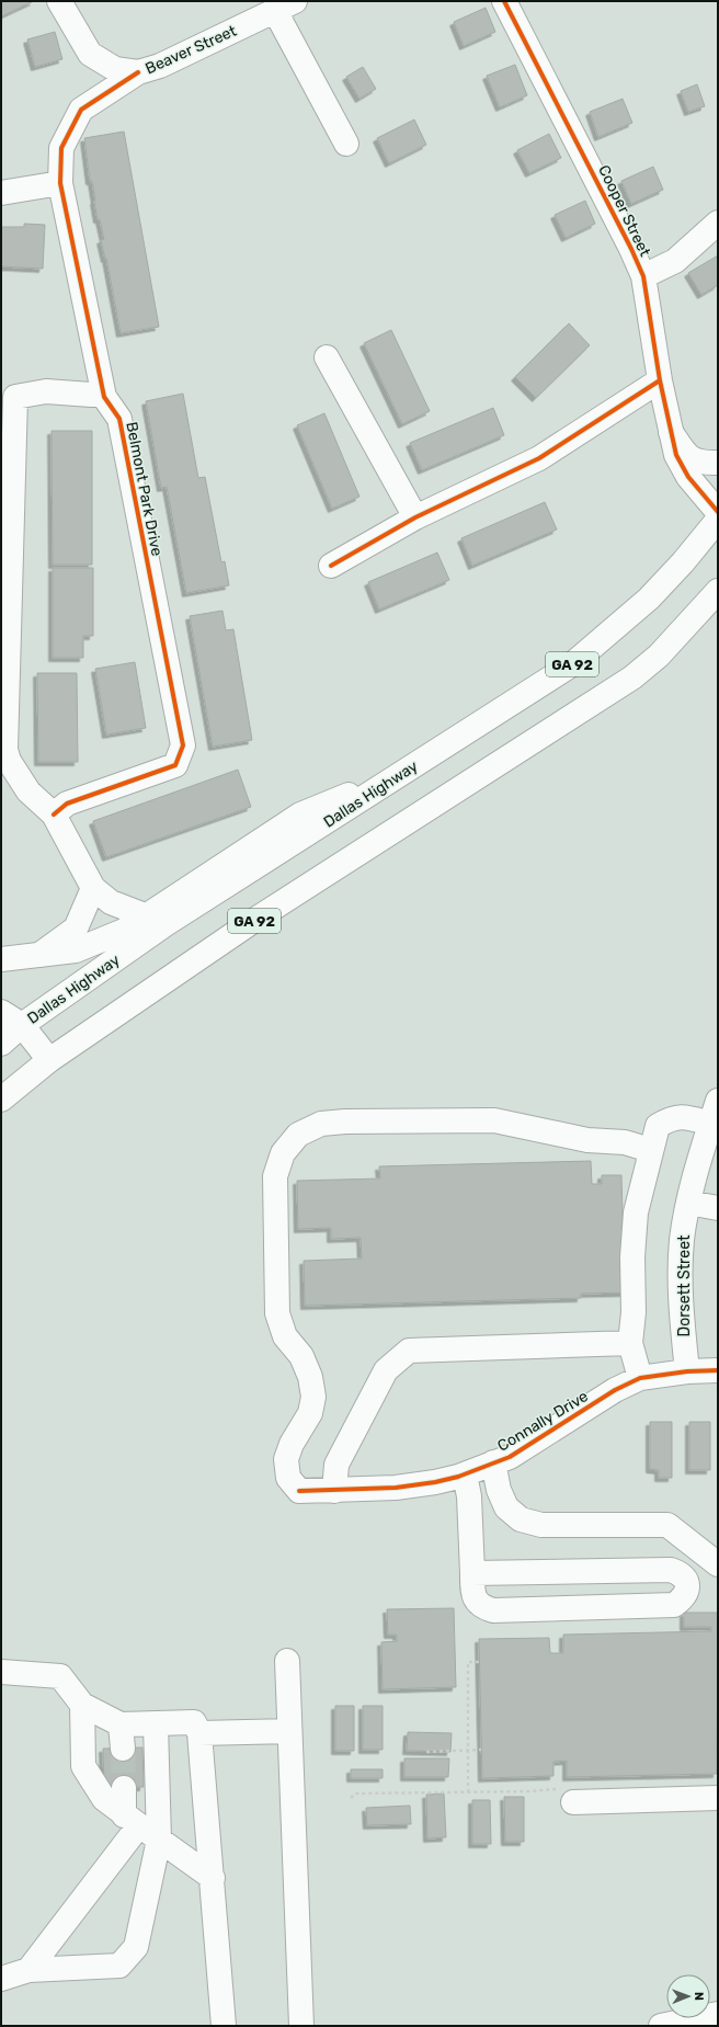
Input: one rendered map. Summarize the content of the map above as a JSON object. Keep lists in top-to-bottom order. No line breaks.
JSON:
{"streets":{"street":["Beaver Street","Cooper Street","Belmont Park Drive","GA 92","Dallas Highway","Dorsett Street","Connally Drive"]},"crossings":[["Beaver Street","Belmont Park Drive"],["Dorsett Street","Connally Drive"]],"north":"right"}
